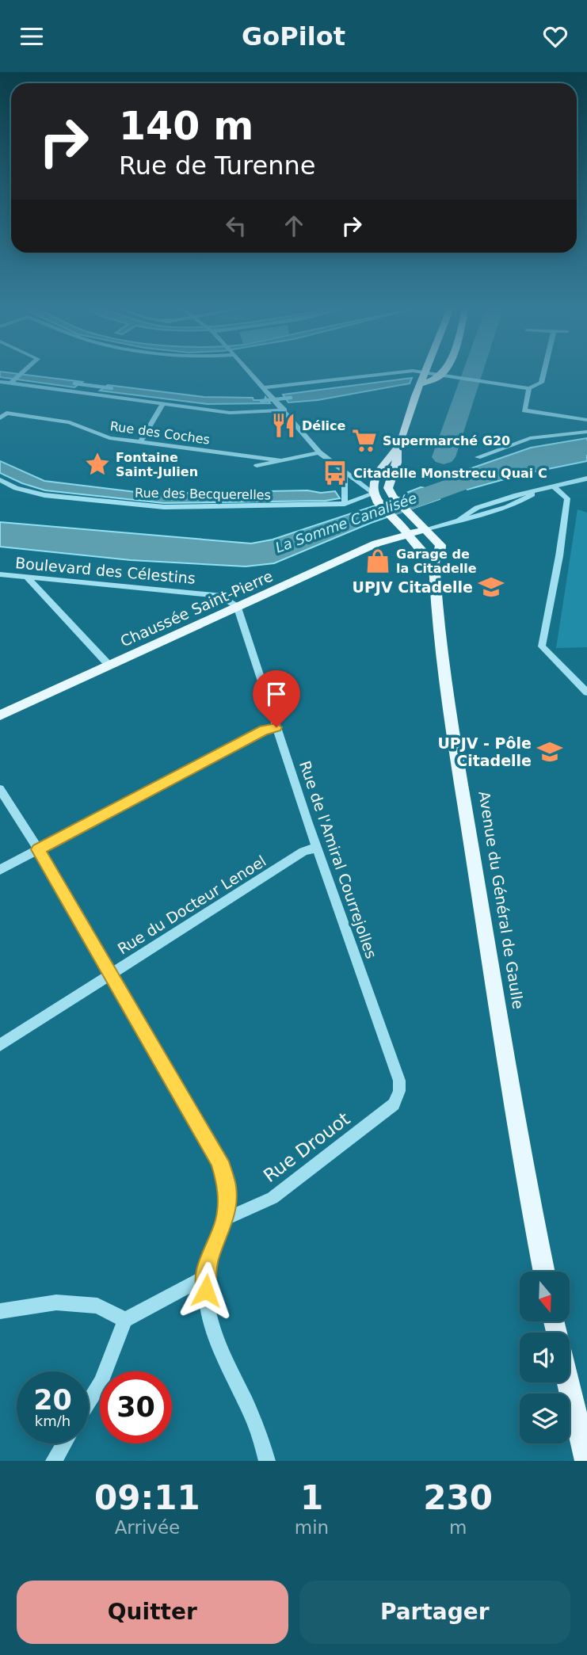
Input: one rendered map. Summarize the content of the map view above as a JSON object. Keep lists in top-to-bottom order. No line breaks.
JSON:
{"streets":{"main road":["Chaussée Saint-Pierre","Avenue du Général de Gaulle"],"street":["Rue des Coches","Rue des Becquerelles","Boulevard des Célestins","Rue de l'Amiral Courrejolles","Rue du Docteur Lenoel","Rue Drouot"]},"crossings":[["Boulevard des Célestins","Chaussée Saint-Pierre"],["Boulevard des Célestins","Rue de l'Amiral Courrejolles"],["Chaussée Saint-Pierre","Rue de l'Amiral Courrejolles"],["Chaussée Saint-Pierre","Avenue du Général de Gaulle"],["Rue de l'Amiral Courrejolles","Rue du Docteur Lenoel"],["Rue de l'Amiral Courrejolles","Rue Drouot"]],"water":["La Somme Canalisée"],"places":{"restaurant":["Délice"],"supermarket":["Supermarché G20"],"place":["Fontaine Saint-Julien"],"bus stop":["Citadelle Monstrecu Quai C"],"shop":["Garage de la Citadelle"],"school or university":["UPJV Citadelle","UPJV - Pôle Citadelle"]},"north":"bottom","page":{"header":"GoPilot","turn":["140 m","Rue de Turenne"],"speed":"20 km/h","limit":"30","eta":["09:11","Arrivée","1","min","230","m"],"buttons":["Quitter","Partager"]}}
